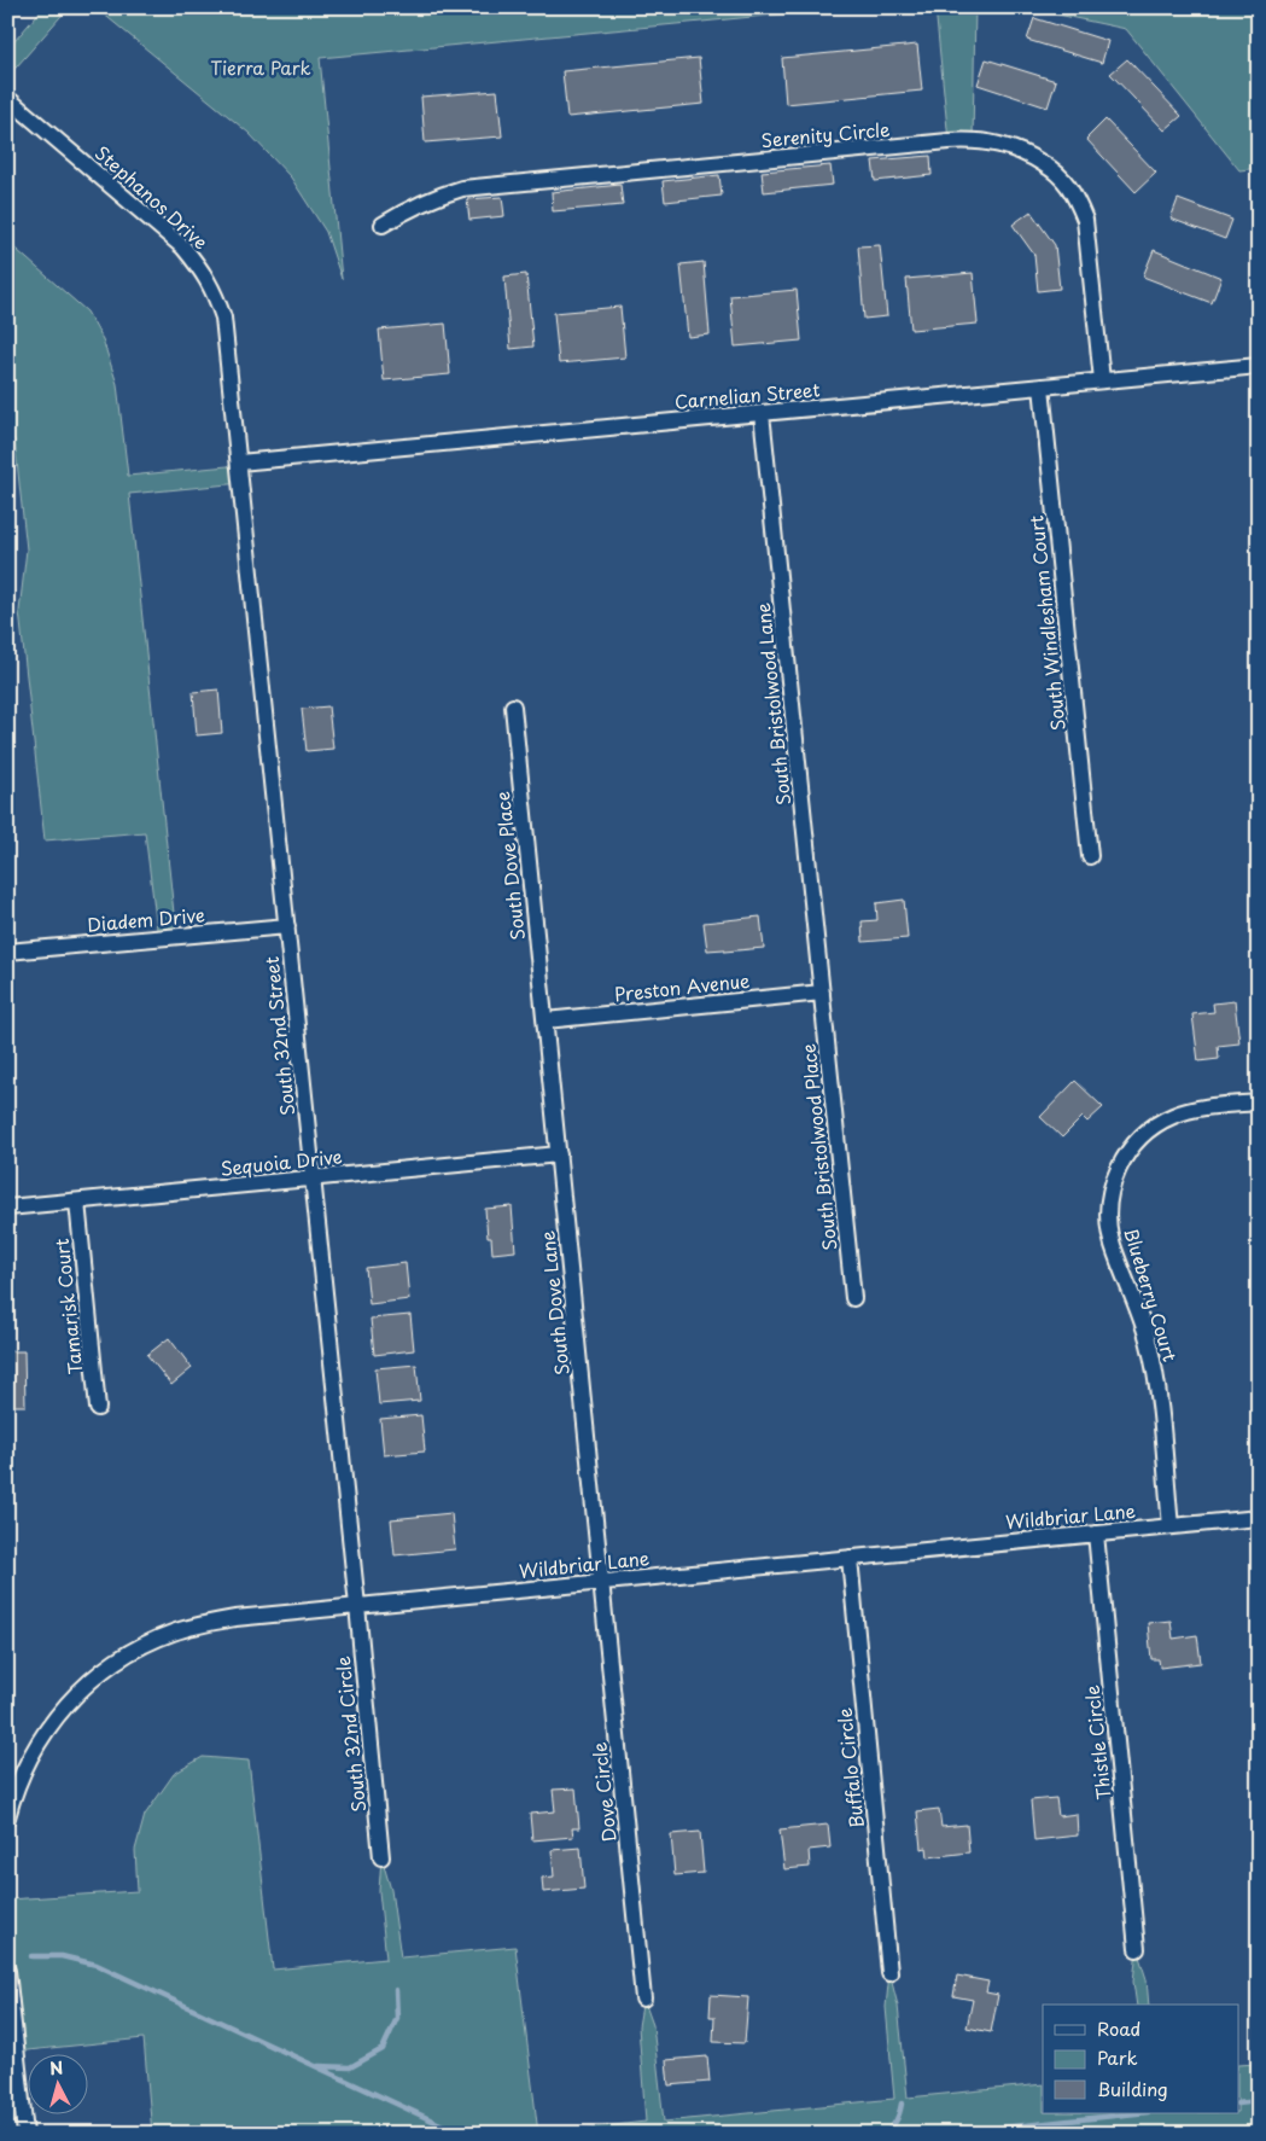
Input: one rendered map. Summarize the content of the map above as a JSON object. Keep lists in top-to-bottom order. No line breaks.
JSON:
{"streets":{"street":["Serenity Circle","Stephanos Drive","Carnelian Street","South Windlesham Court","South Bristolwood Lane","South Dove Place","Diadem Drive","Preston Avenue","South 32nd Street","South Bristolwood Place","Sequoia Drive","Blueberry Court","South Dove Lane","Tamarisk Court","Wildbriar Lane","South 32nd Circle","Thistle Circle","Buffalo Circle","Dove Circle"]},"crossings":[["Serenity Circle","Carnelian Street"],["Stephanos Drive","Carnelian Street"],["Stephanos Drive","South 32nd Street"],["Carnelian Street","South Windlesham Court"],["Carnelian Street","South Bristolwood Lane"],["Carnelian Street","South 32nd Street"],["South Bristolwood Lane","Preston Avenue"],["South Bristolwood Lane","South Bristolwood Place"],["South Dove Place","Preston Avenue"],["South Dove Place","South Dove Lane"],["Diadem Drive","South 32nd Street"],["Preston Avenue","South Bristolwood Place"],["Preston Avenue","South Dove Lane"],["South 32nd Street","Sequoia Drive"],["South 32nd Street","Wildbriar Lane"],["South 32nd Street","South 32nd Circle"],["Sequoia Drive","South Dove Lane"],["Sequoia Drive","Tamarisk Court"],["Blueberry Court","Wildbriar Lane"],["South Dove Lane","Wildbriar Lane"],["South Dove Lane","Dove Circle"],["Wildbriar Lane","South 32nd Circle"],["Wildbriar Lane","Thistle Circle"],["Wildbriar Lane","Buffalo Circle"],["Wildbriar Lane","Dove Circle"]],"parks":["Tierra Park"],"legend":["Road","Park","Building"],"north":"top"}
